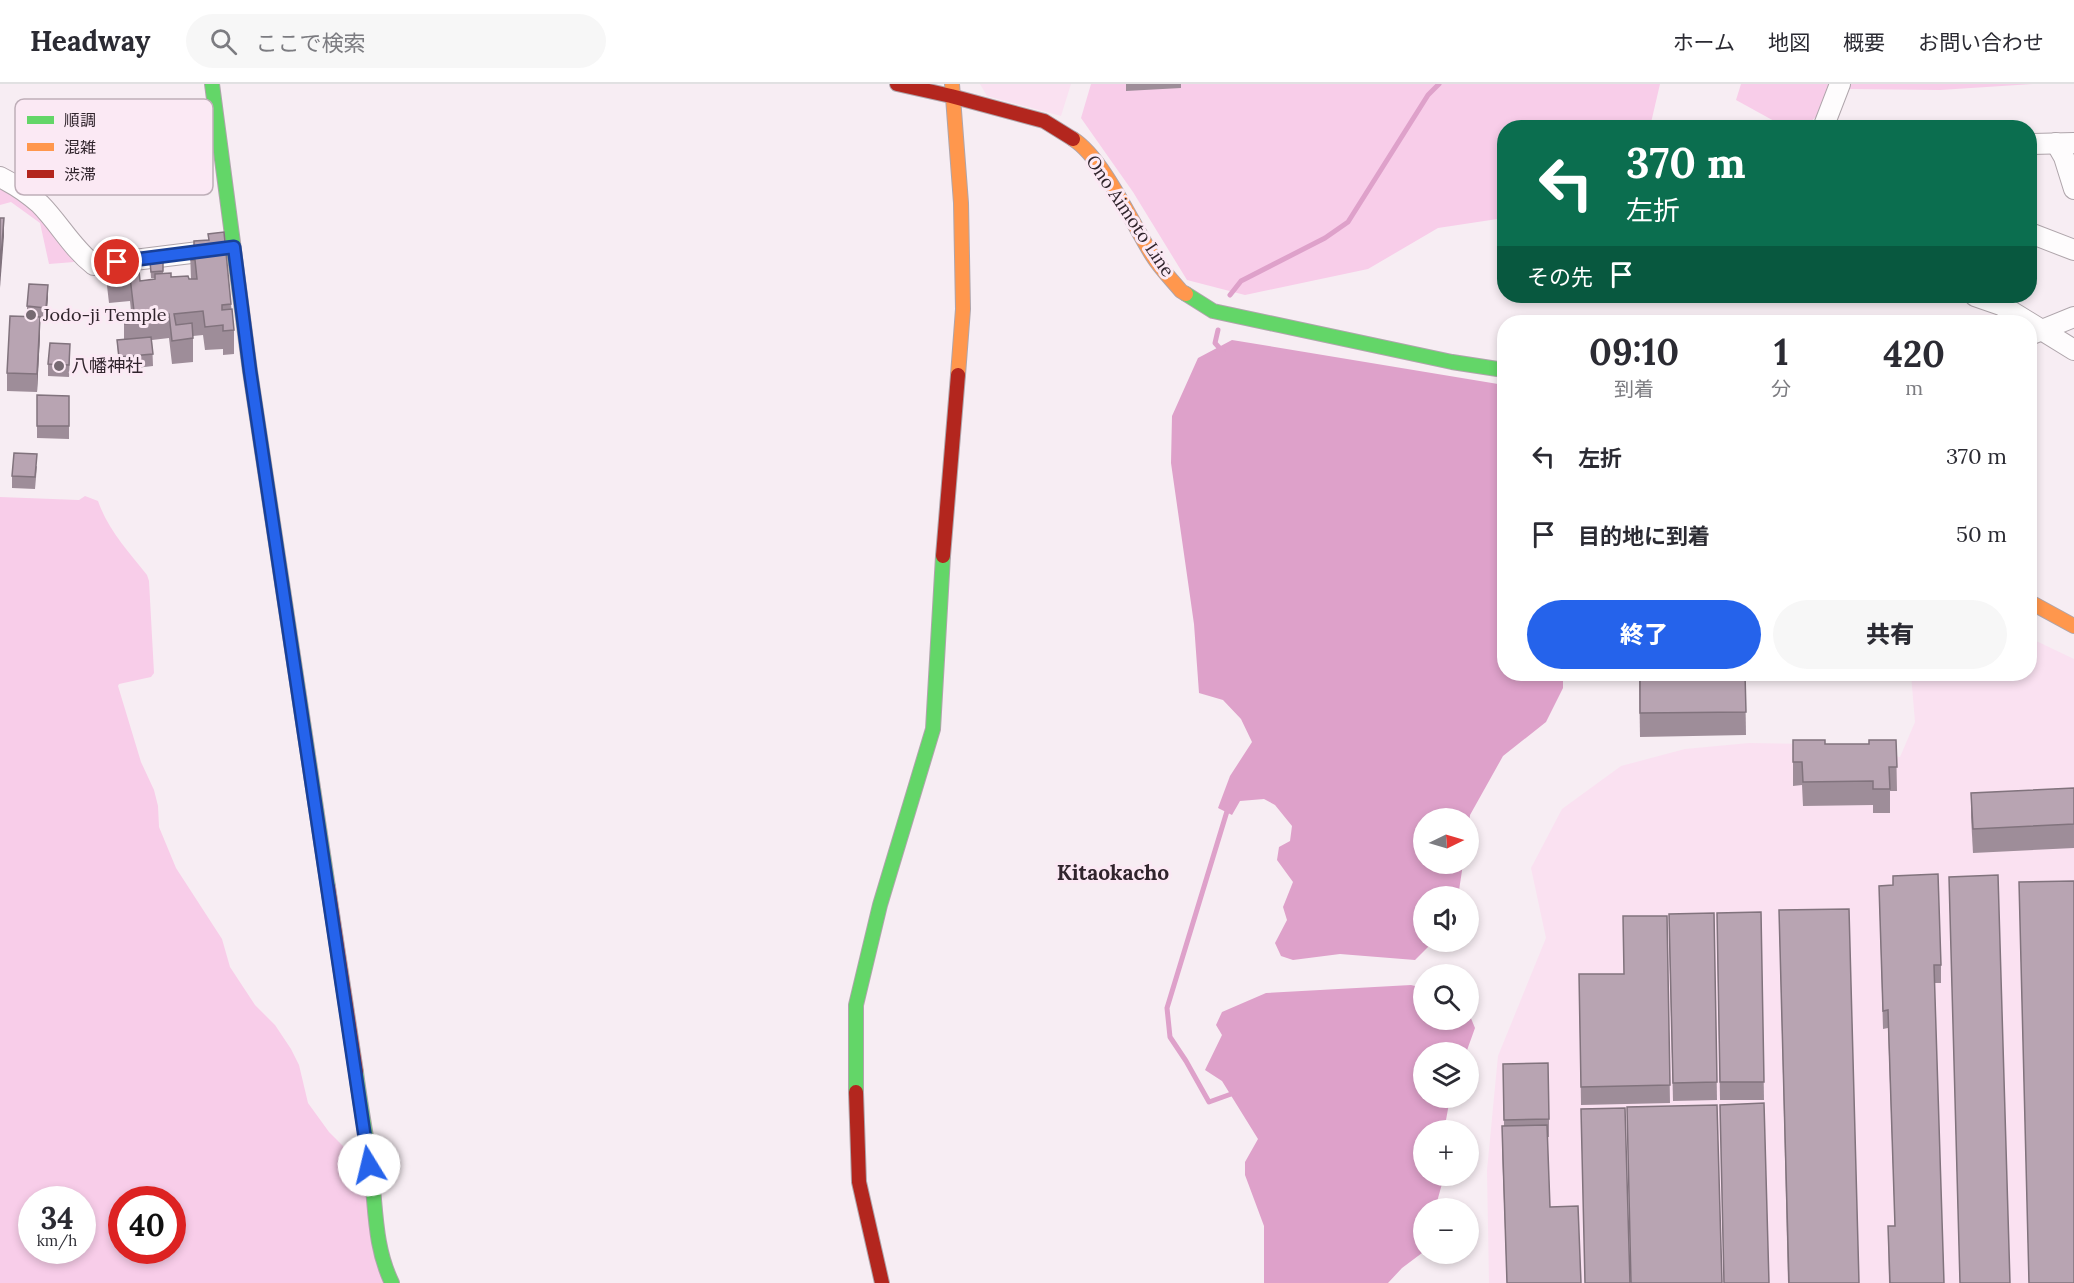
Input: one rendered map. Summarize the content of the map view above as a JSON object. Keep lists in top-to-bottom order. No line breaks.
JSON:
{"streets":{"street":["Ono Aimoto Line"]},"districts":["Kitaokacho"],"places":["Jodo-ji Temple","八幡神社"],"legend":["順調","混雑","渋滞"],"north":"right","page":{"header":"Headway","search":"ここで検索","nav":["ホーム","地図","概要","お問い合わせ"],"turn":["370 m","左折"],"then":"その先","eta":["09:10","到着","1","分","420","m"],"list":[{"name":"左折","value":"370 m"},{"name":"目的地に到着","value":"50 m"}],"buttons":["終了","共有"],"map_buttons":["+","−"],"speed":"34 km/h","limit":"40"}}
